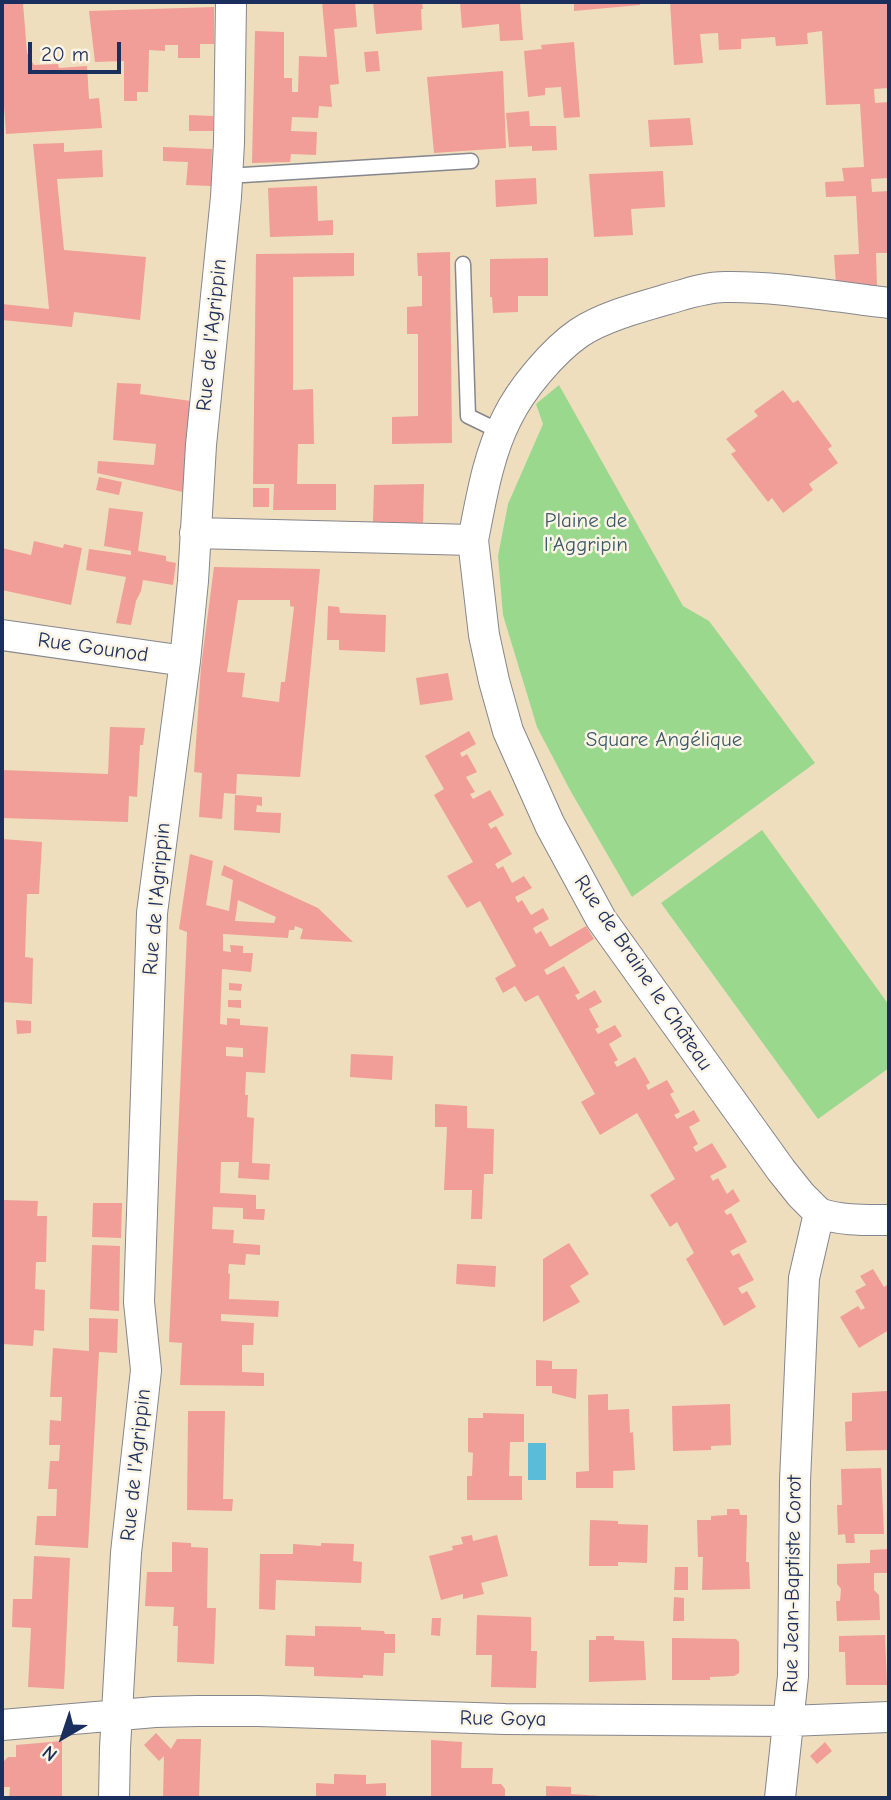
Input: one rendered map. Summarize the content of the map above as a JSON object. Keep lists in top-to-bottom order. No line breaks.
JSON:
{"streets":{"street":["Rue de l'Agrippin","Rue Gounod","Rue de Braine le Château","Rue Jean-Baptiste Corot","Rue Goya"]},"crossings":[["Rue de l'Agrippin","Rue Gounod"],["Rue de l'Agrippin","Rue Goya"],["Rue de Braine le Château","Rue Jean-Baptiste Corot"],["Rue Jean-Baptiste Corot","Rue Goya"]],"parks":["Plaine de l'Aggripin","Square Angélique"],"scale_bar":"20 m","north":"bottom left"}
